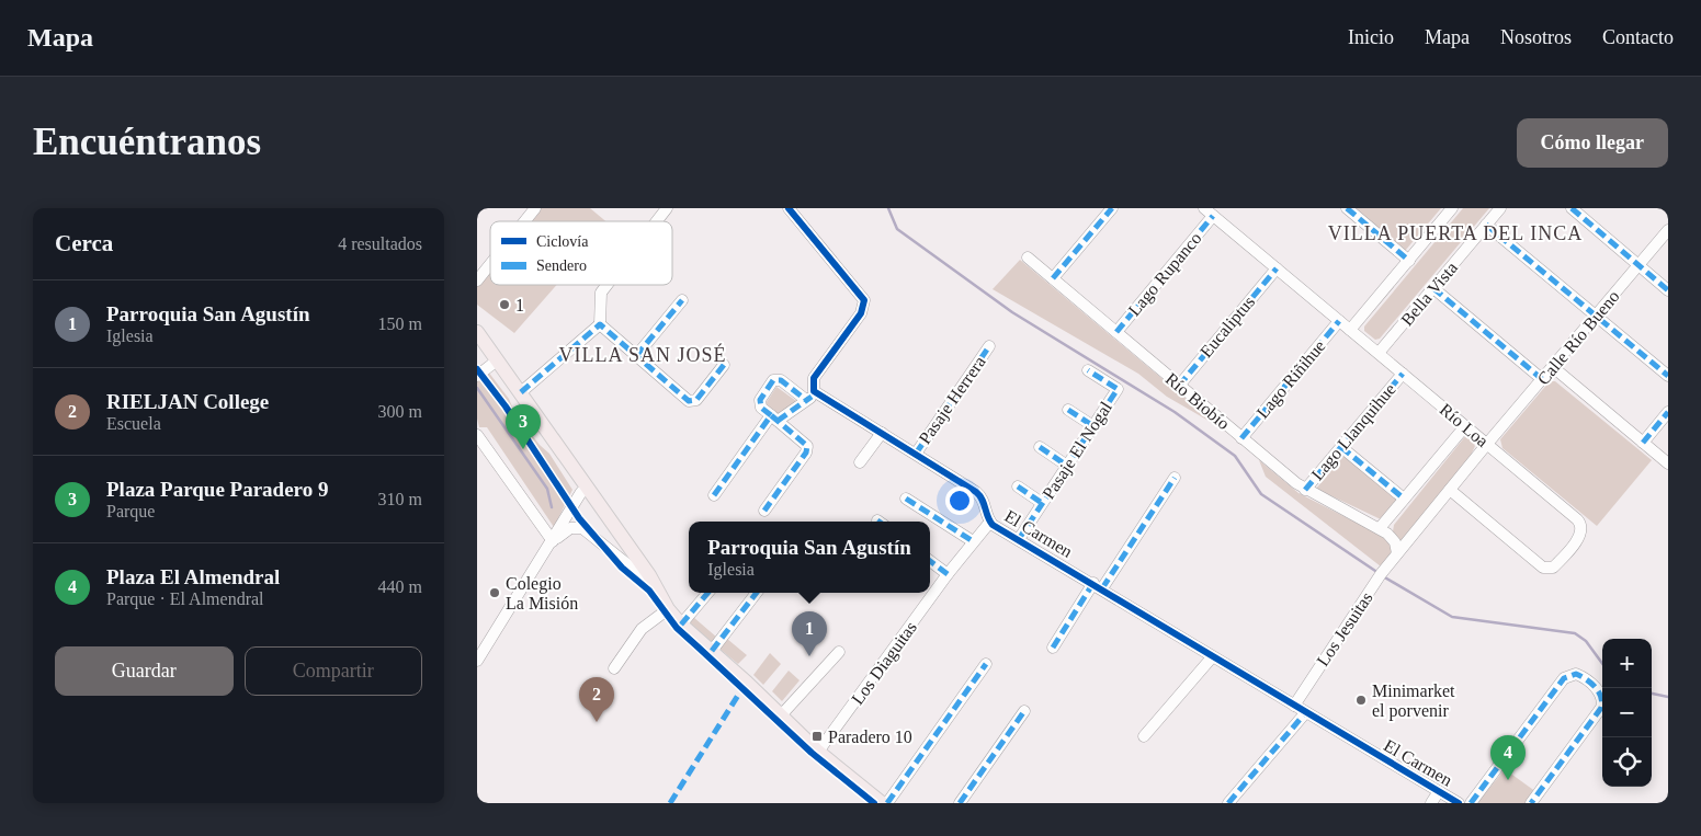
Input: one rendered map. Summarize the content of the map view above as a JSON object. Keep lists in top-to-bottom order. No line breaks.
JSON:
{"streets":{"street":["Lago Rupanco","Bella Vista","Eucaliptus","Calle Río Bueno","Lago Riñihue","Pasaje Herrera","Río Biobío","Río Loa","Lago Llanquihue","Pasaje El Nogal","El Carmen","Los Jesuitas","Los Diaguitas"]},"crossings":[["Lago Rupanco","Río Biobío"],["Lago Rupanco","Río Loa"],["Bella Vista","Río Loa"],["Eucaliptus","Río Biobío"],["Eucaliptus","Río Loa"],["Calle Río Bueno","Río Loa"],["Calle Río Bueno","Los Jesuitas"],["Lago Riñihue","Río Biobío"],["Lago Riñihue","Río Loa"],["Pasaje Herrera","El Carmen"],["Río Biobío","Lago Llanquihue"],["Río Loa","Lago Llanquihue"],["Río Loa","Los Jesuitas"],["Pasaje El Nogal","El Carmen"],["El Carmen","Los Jesuitas"],["El Carmen","Los Diaguitas"]],"districts":["VILLA PUERTA DEL INCA","VILLA SAN JOSÉ"],"places":{"other":["1","Colegio La Misión","Minimarket el porvenir"],"transit":["Paradero 10"]},"legend":["Ciclovía","Sendero"],"page":{"header":"Mapa","nav":["Inicio","Mapa","Nosotros","Contacto"],"buttons":["Cómo llegar",["Guardar","Compartir"]],"title":"Encuéntranos","heading":["Cerca","4 resultados"],"list":[{"mark":"1","name":"Parroquia San Agustín","note":"Iglesia","value":"150 m"},{"mark":"2","name":"RIELJAN College","note":"Escuela","value":"300 m"},{"mark":"3","name":"Plaza Parque Paradero 9","note":"Parque","value":"310 m"},{"mark":"4","name":"Plaza El Almendral","note":"Parque · El Almendral","value":"440 m"}],"pins":["3","1","2","4"],"popup":["Parroquia San Agustín","Iglesia"],"map_buttons":["+","−"]}}
